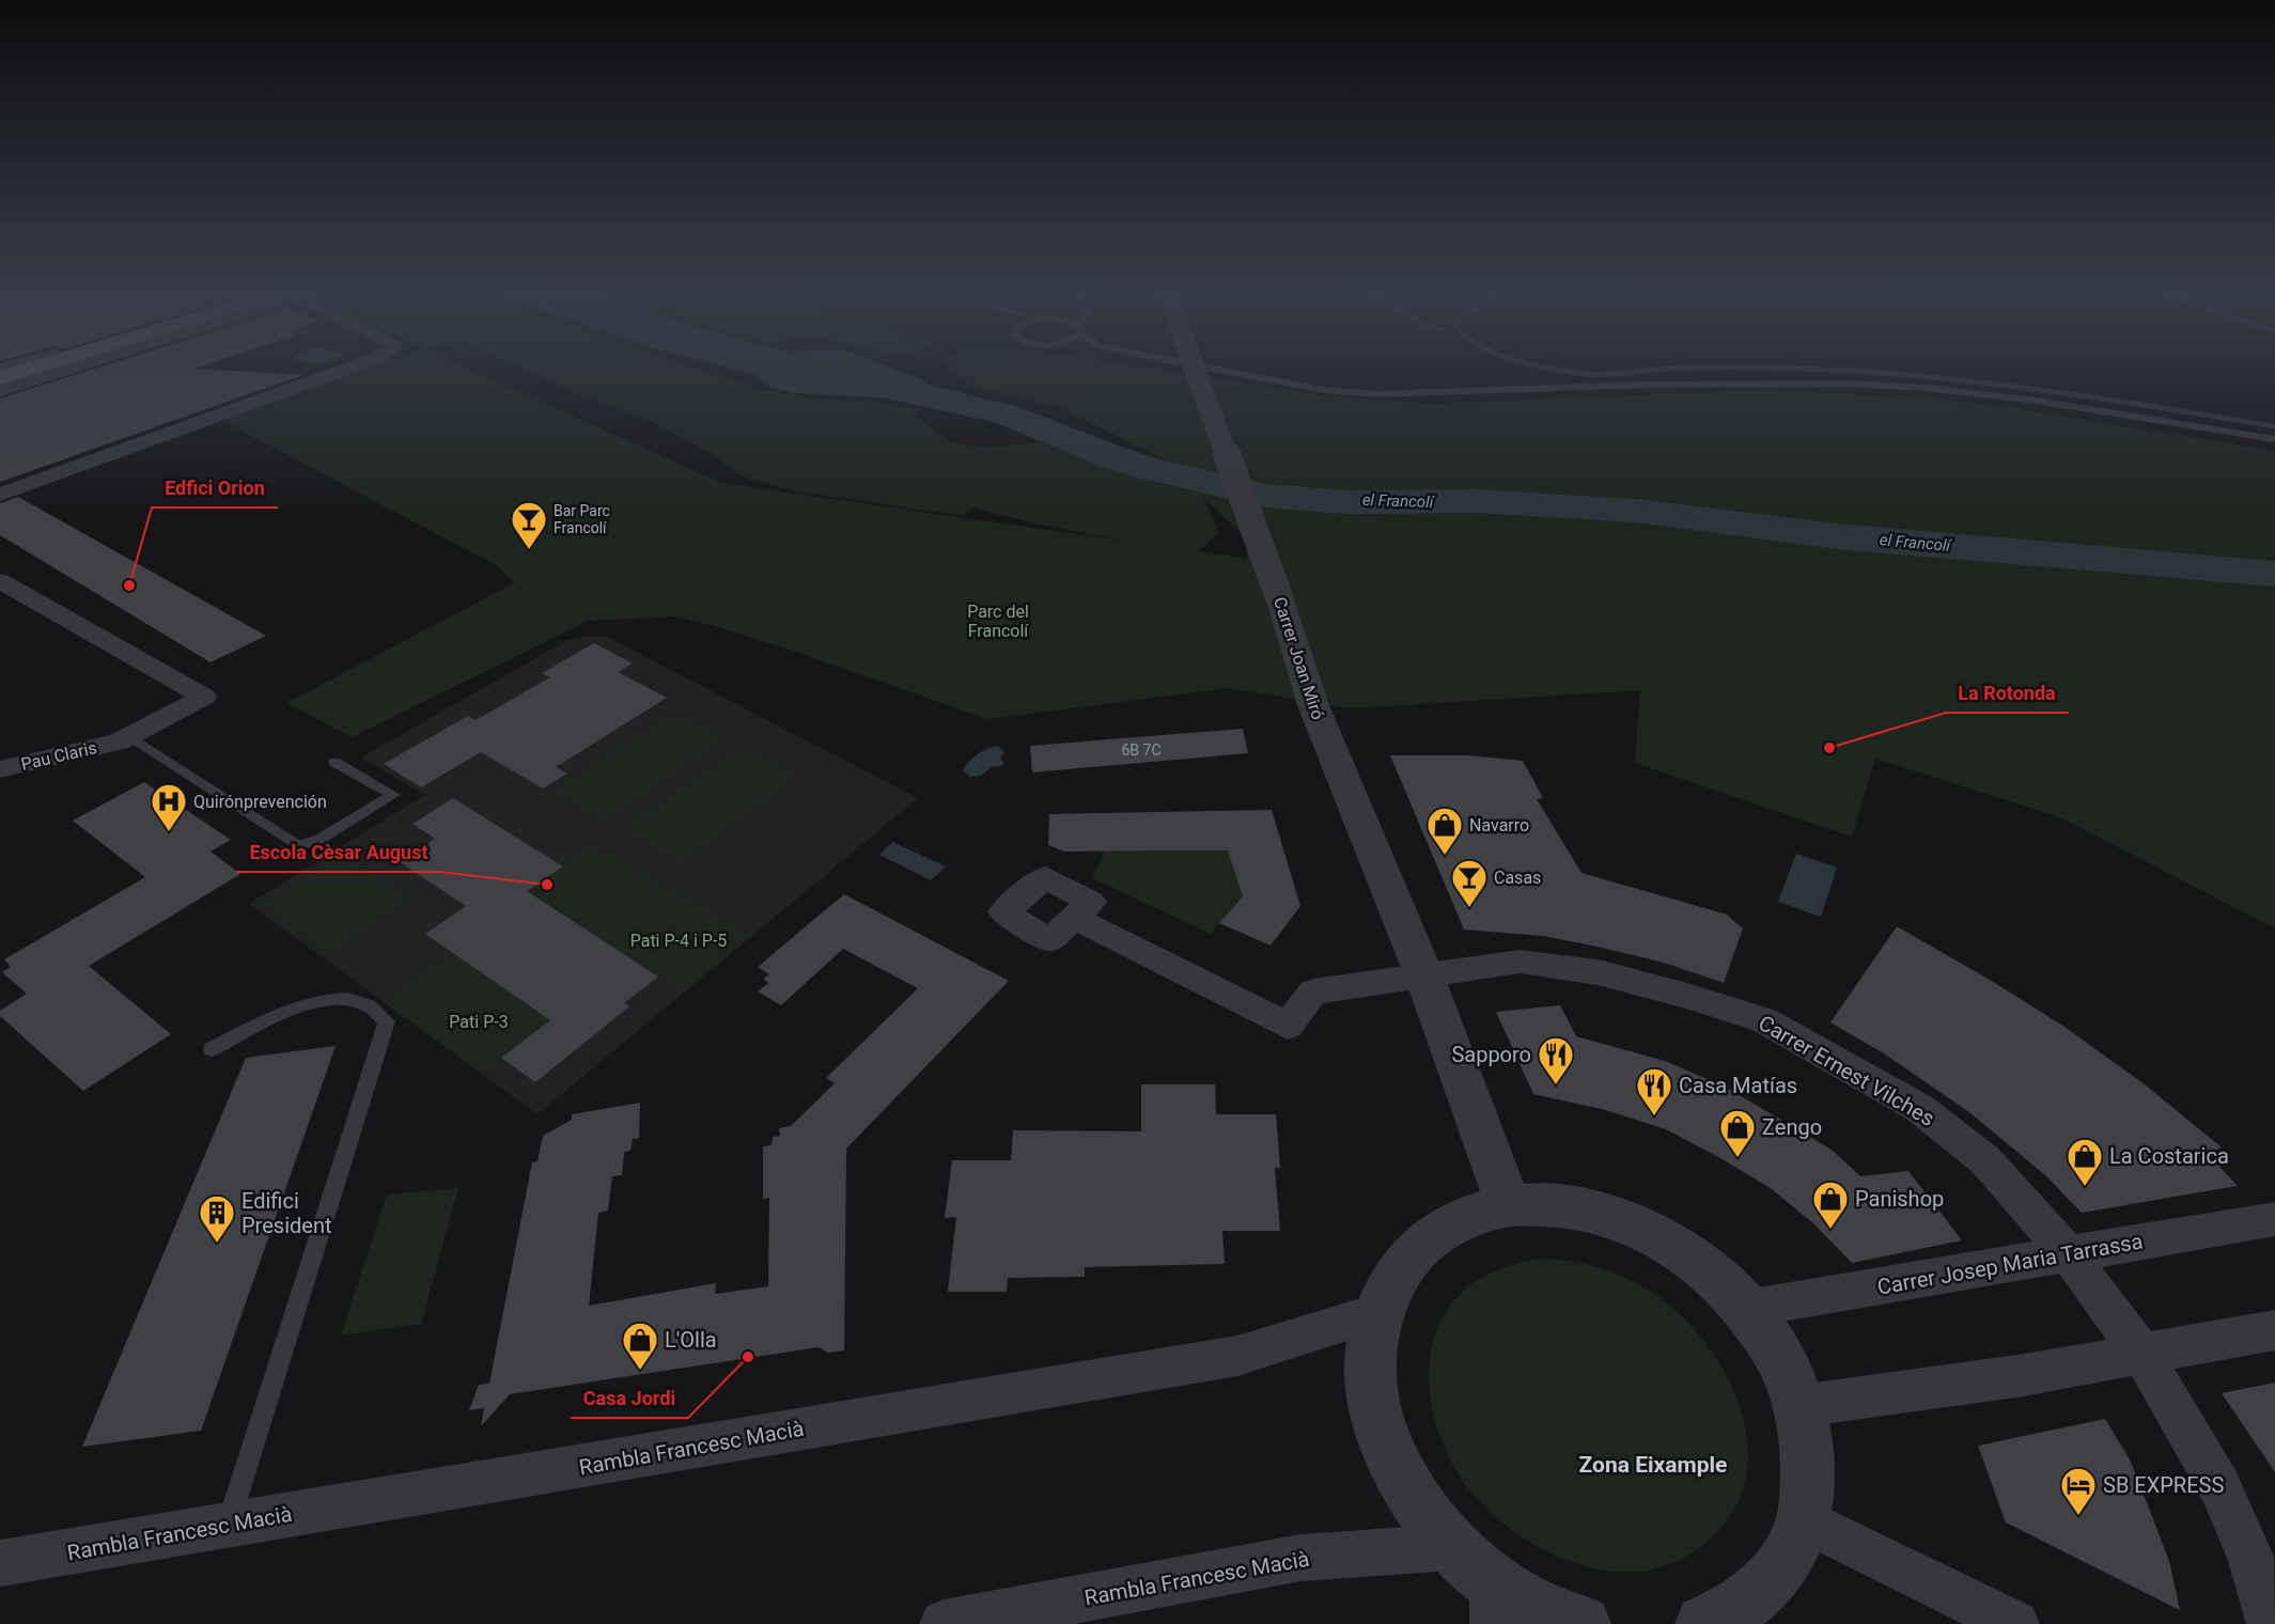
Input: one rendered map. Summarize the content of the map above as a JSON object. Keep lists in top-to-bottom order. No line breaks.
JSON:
{"streets":{"street":["Carrer Joan Miró","Pau Claris","Carrer Ernest Vilches","Carrer Josep Maria Tarrassa","Rambla Francesc Macià"]},"crossings":[["Carrer Joan Miró","Carrer Ernest Vilches"],["Carrer Ernest Vilches","Carrer Josep Maria Tarrassa"]],"districts":["Zona Eixample"],"water":["el Francolí"],"parks":["Parc del Francolí","Pati P-4 i P-5","Pati P-3"],"places":{"bar":["Bar Parc Francolí","Casas"],"other":["Edfici Orion","La Rotonda","Escola Cèsar August","Casa Jordi"],"hospital":["Quirónprevención"],"shop":["Navarro","Zengo","La Costarica","Panishop","L'Olla"],"restaurant":["Sapporo","Casa Matías"],"building":["Edifici President"],"hotel":["SB EXPRESS"]},"house_numbers":["6B 7C"]}
